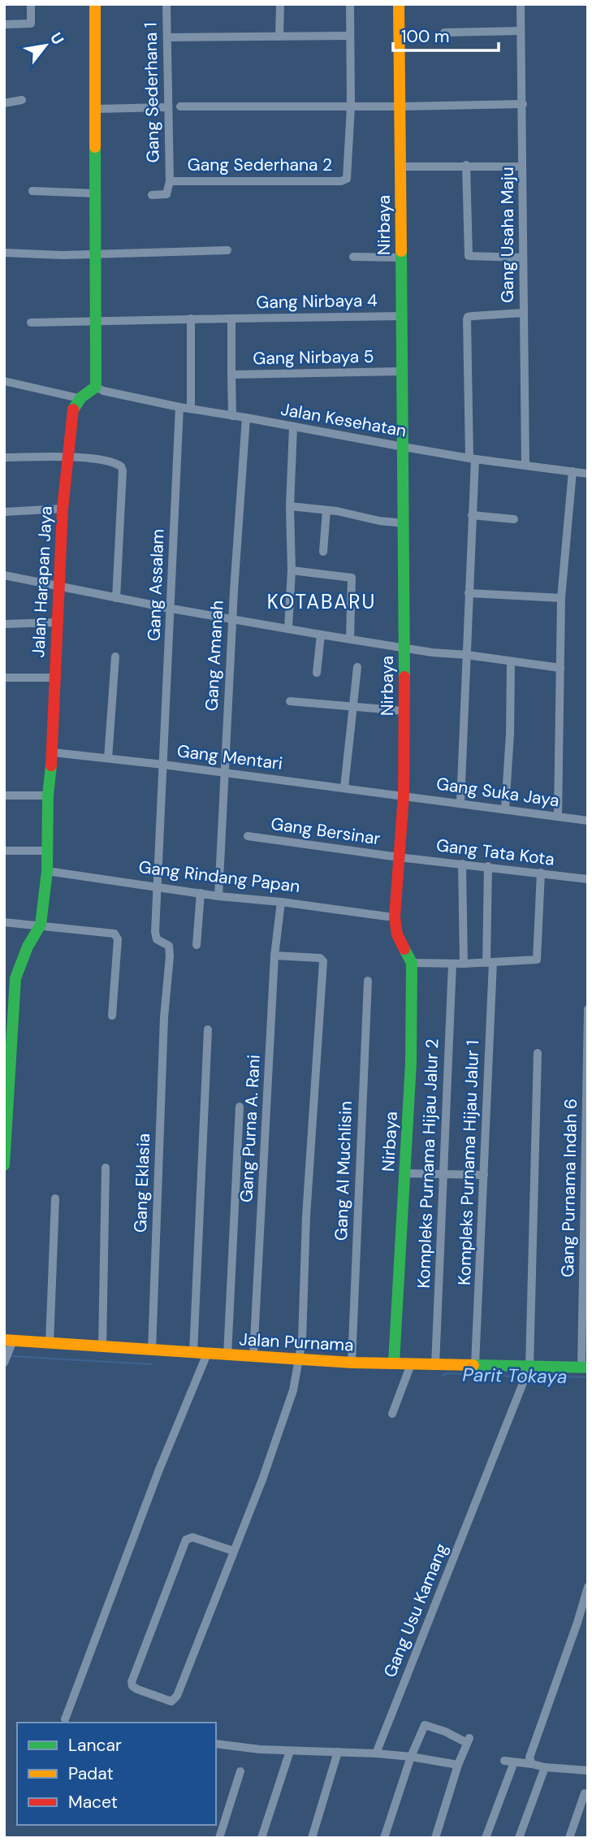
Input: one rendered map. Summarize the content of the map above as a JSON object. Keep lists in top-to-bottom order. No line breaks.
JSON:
{"streets":{"street":["Gang Sederhana 1","Gang Sederhana 2","Nirbaya","Gang Usaha Maju","Gang Nirbaya 4","Gang Nirbaya 5","Jalan Kesehatan","Jalan Harapan Jaya","Gang Assalam","Gang Amanah","Gang Mentari","Gang Suka Jaya","Gang Bersinar","Gang Tata Kota","Gang Rindang Papan","Gang Purna A. Rani","Kompleks Purnama Hijau Jalur 1","Kompleks Purnama Hijau Jalur 2","Gang Al Muchlisin","Gang Eklasia","Gang Purnama Indah 6","Jalan Purnama","Gang Usu Kamang"]},"crossings":[["Gang Sederhana 1","Gang Sederhana 2"],["Nirbaya","Gang Nirbaya 4"],["Nirbaya","Gang Nirbaya 5"],["Nirbaya","Jalan Kesehatan"],["Nirbaya","Gang Mentari"],["Nirbaya","Gang Suka Jaya"],["Nirbaya","Gang Bersinar"],["Nirbaya","Gang Tata Kota"],["Nirbaya","Gang Rindang Papan"],["Nirbaya","Jalan Purnama"],["Gang Usaha Maju","Jalan Kesehatan"],["Gang Nirbaya 5","Jalan Kesehatan"],["Jalan Kesehatan","Gang Assalam"],["Jalan Kesehatan","Gang Amanah"],["Jalan Harapan Jaya","Gang Mentari"],["Jalan Harapan Jaya","Gang Rindang Papan"],["Gang Assalam","Gang Mentari"],["Gang Assalam","Gang Rindang Papan"],["Gang Assalam","Gang Eklasia"],["Gang Amanah","Gang Mentari"],["Gang Amanah","Gang Rindang Papan"],["Gang Mentari","Gang Suka Jaya"],["Gang Bersinar","Gang Tata Kota"],["Gang Tata Kota","Kompleks Purnama Hijau Jalur 1"],["Gang Rindang Papan","Gang Purna A. Rani"],["Gang Rindang Papan","Gang Eklasia"],["Gang Purna A. Rani","Jalan Purnama"],["Kompleks Purnama Hijau Jalur 1","Jalan Purnama"],["Kompleks Purnama Hijau Jalur 2","Jalan Purnama"],["Gang Al Muchlisin","Jalan Purnama"],["Gang Eklasia","Jalan Purnama"],["Gang Purnama Indah 6","Jalan Purnama"],["Jalan Purnama","Gang Usu Kamang"]],"districts":["KOTABARU"],"water":["Parit Tokaya"],"legend":["Lancar","Padat","Macet"],"scale_bar":"100 m","north":"top right"}
